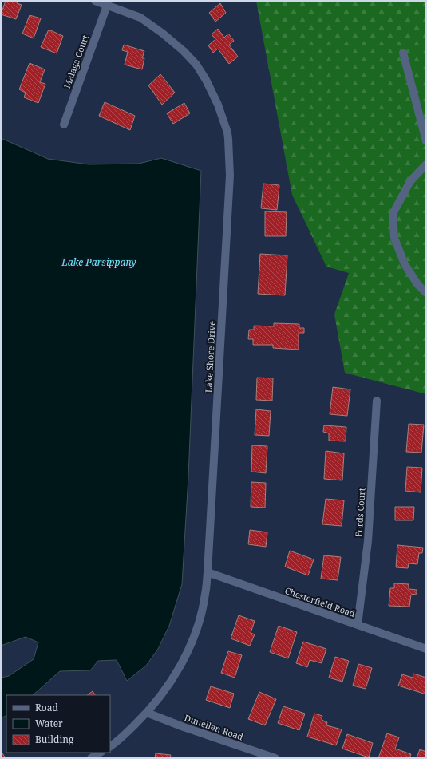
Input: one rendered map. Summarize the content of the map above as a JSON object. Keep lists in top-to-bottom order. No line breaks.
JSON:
{"streets":{"street":["Malaga Court","Lake Shore Drive","Fords Court","Chesterfield Road","Dunellen Road"]},"crossings":[["Malaga Court","Lake Shore Drive"],["Lake Shore Drive","Chesterfield Road"],["Lake Shore Drive","Dunellen Road"],["Fords Court","Chesterfield Road"]],"water":["Lake Parsippany"],"legend":["Road","Water","Building"]}
